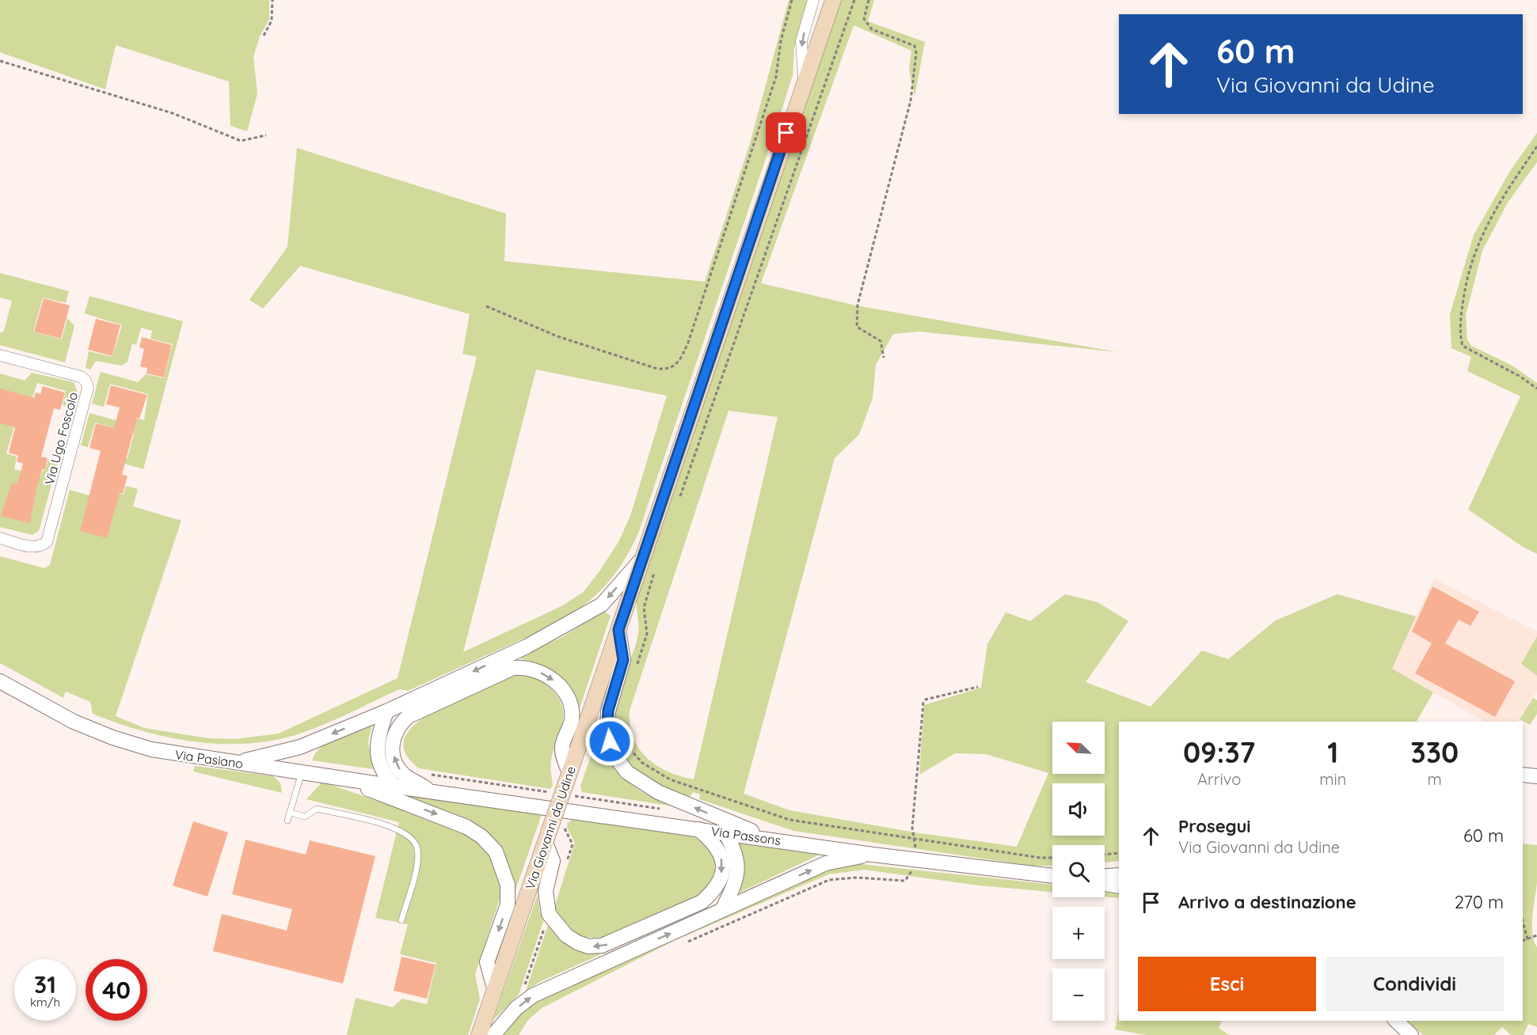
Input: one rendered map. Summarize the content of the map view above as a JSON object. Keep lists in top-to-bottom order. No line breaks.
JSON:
{"streets":{"main road":["Via Giovanni da Udine"],"street":["Via Ugo Foscolo","Via Pasiano","Via Passons"]},"crossings":[["Via Pasiano","Via Passons"]],"north":"top left","page":{"turn":["60 m","Via Giovanni da Udine"],"map_buttons":["+","−"],"eta":["09:37","Arrivo","1","min","330","m"],"list":[{"name":"Prosegui","note":"Via Giovanni da Udine","value":"60 m"},{"name":"Arrivo a destinazione","value":"270 m"}],"buttons":["Esci","Condividi"],"speed":"31 km/h","limit":"40"}}
